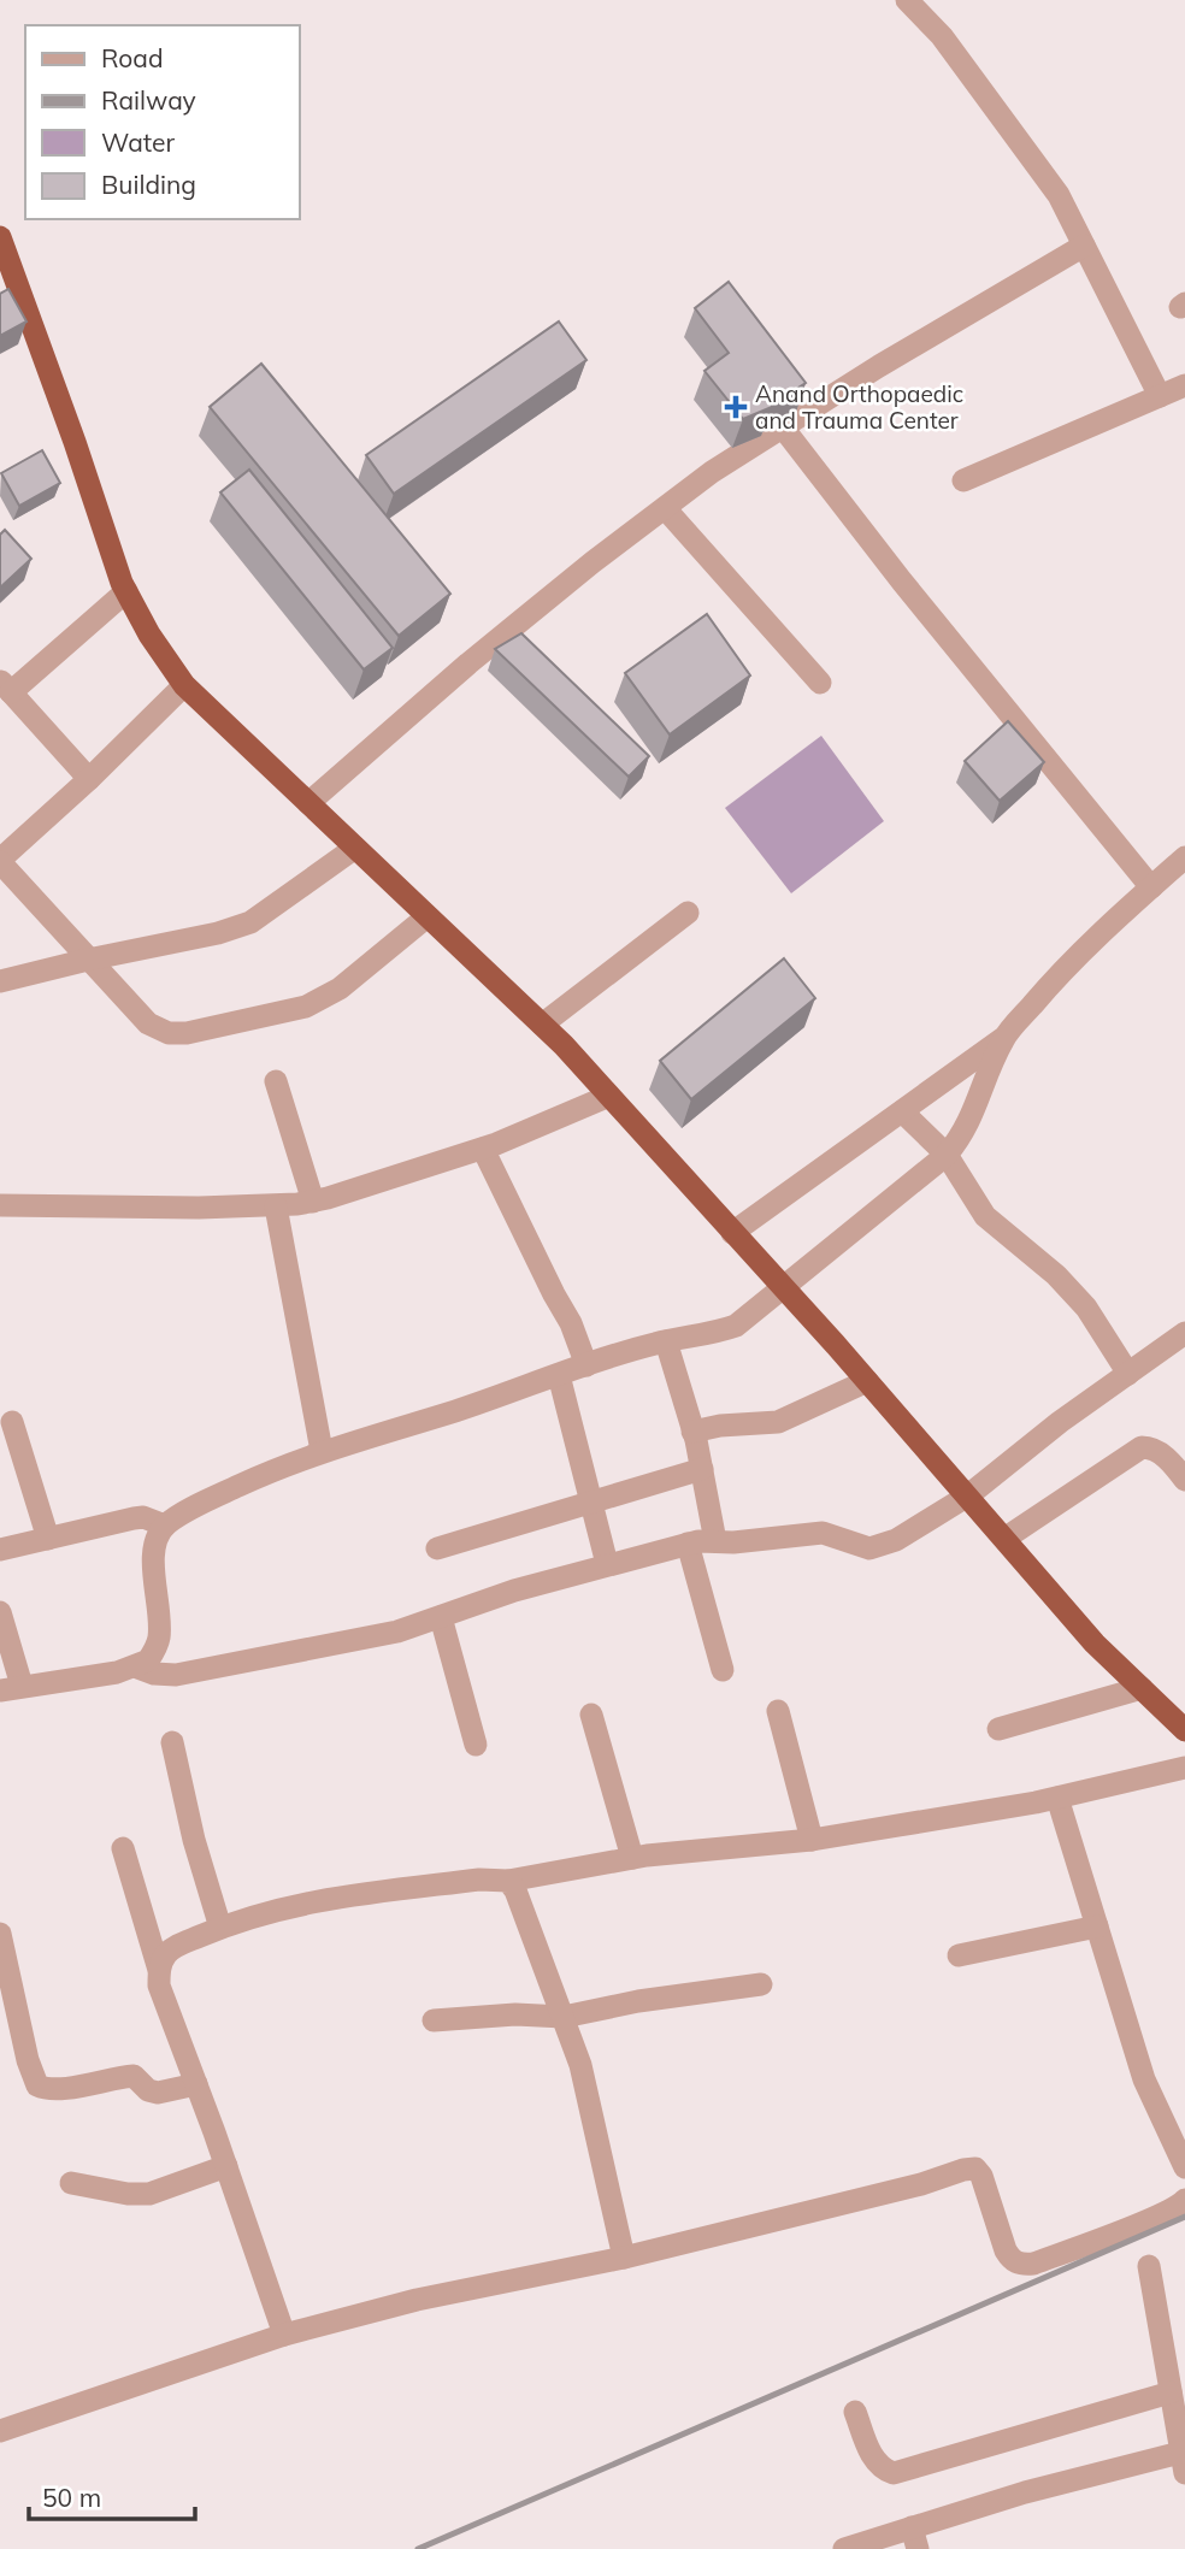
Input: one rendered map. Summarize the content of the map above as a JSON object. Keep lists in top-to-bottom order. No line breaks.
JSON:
{"places":{"health":["Anand Orthopaedic and Trauma Center"]},"legend":["Road","Railway","Water","Building"],"scale_bar":"50 m"}
